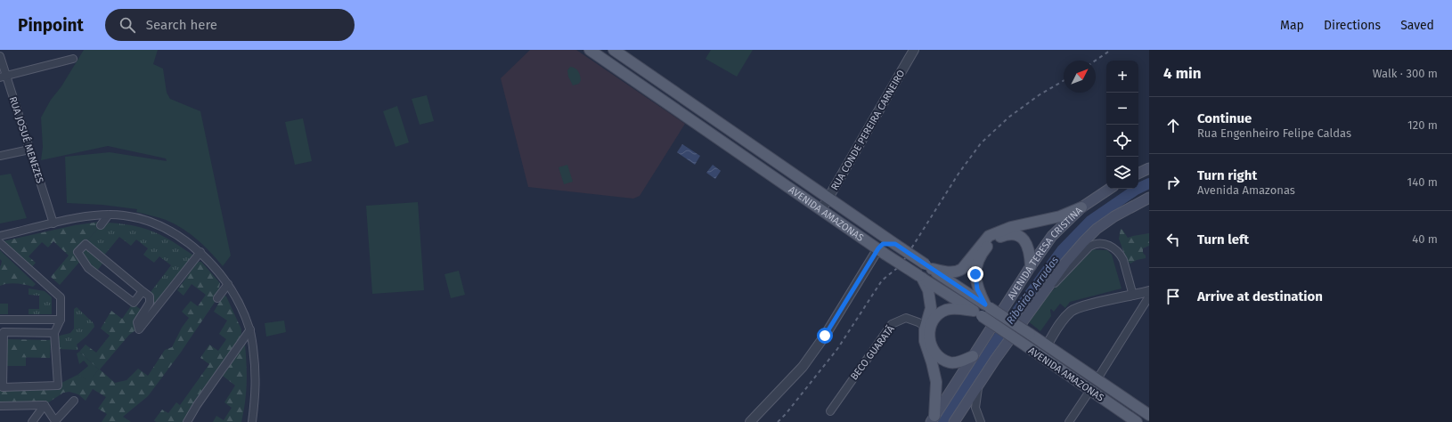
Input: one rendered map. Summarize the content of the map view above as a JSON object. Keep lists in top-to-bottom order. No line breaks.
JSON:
{"streets":{"main road":["AVENIDA AMAZONAS","AVENIDA TERESA CRISTINA"],"street":["RUA CONDE PEREIRA CARNEIRO","RUA JOSUÉ MENEZES","BECO GUARATÃ"]},"crossings":[["RUA CONDE PEREIRA CARNEIRO","AVENIDA AMAZONAS"]],"water":["Ribeirão Arrudas"],"north":"top right","page":{"header":"Pinpoint","search":"Search here","nav":["Map","Directions","Saved"],"heading":["4 min","Walk · 300 m"],"map_buttons":["+","−"],"list":[["Continue","Rua Engenheiro Felipe Caldas","120 m"],["Turn right","Avenida Amazonas","140 m"],["Turn left","40 m"],"Arrive at destination"]}}
